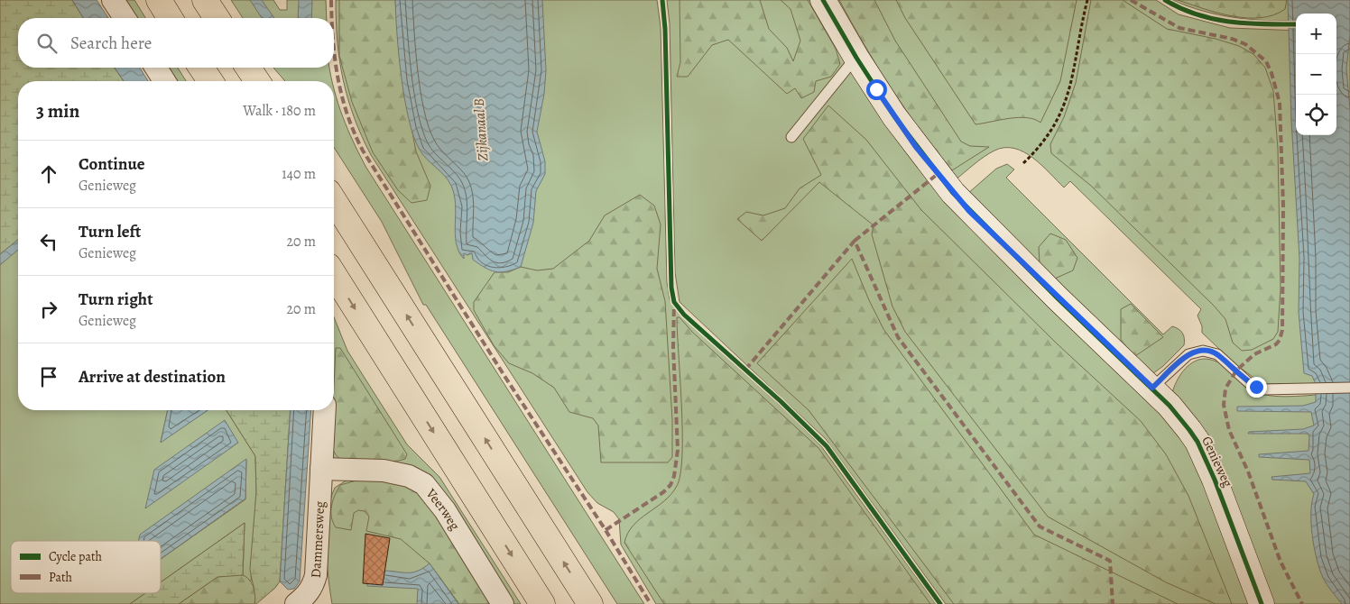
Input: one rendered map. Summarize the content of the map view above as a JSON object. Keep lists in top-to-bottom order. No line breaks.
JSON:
{"streets":{"street":["Genieweg","Veerweg","Dammersweg"]},"crossings":[["Veerweg","Dammersweg"]],"water":["Zijkanaal B"],"legend":["Cycle path","Path"],"page":{"map_buttons":["+","−"],"search":"Search here","heading":["3 min","Walk · 180 m"],"list":[["Continue","Genieweg","140 m"],["Turn left","Genieweg","20 m"],["Turn right","Genieweg","20 m"],"Arrive at destination"]}}
